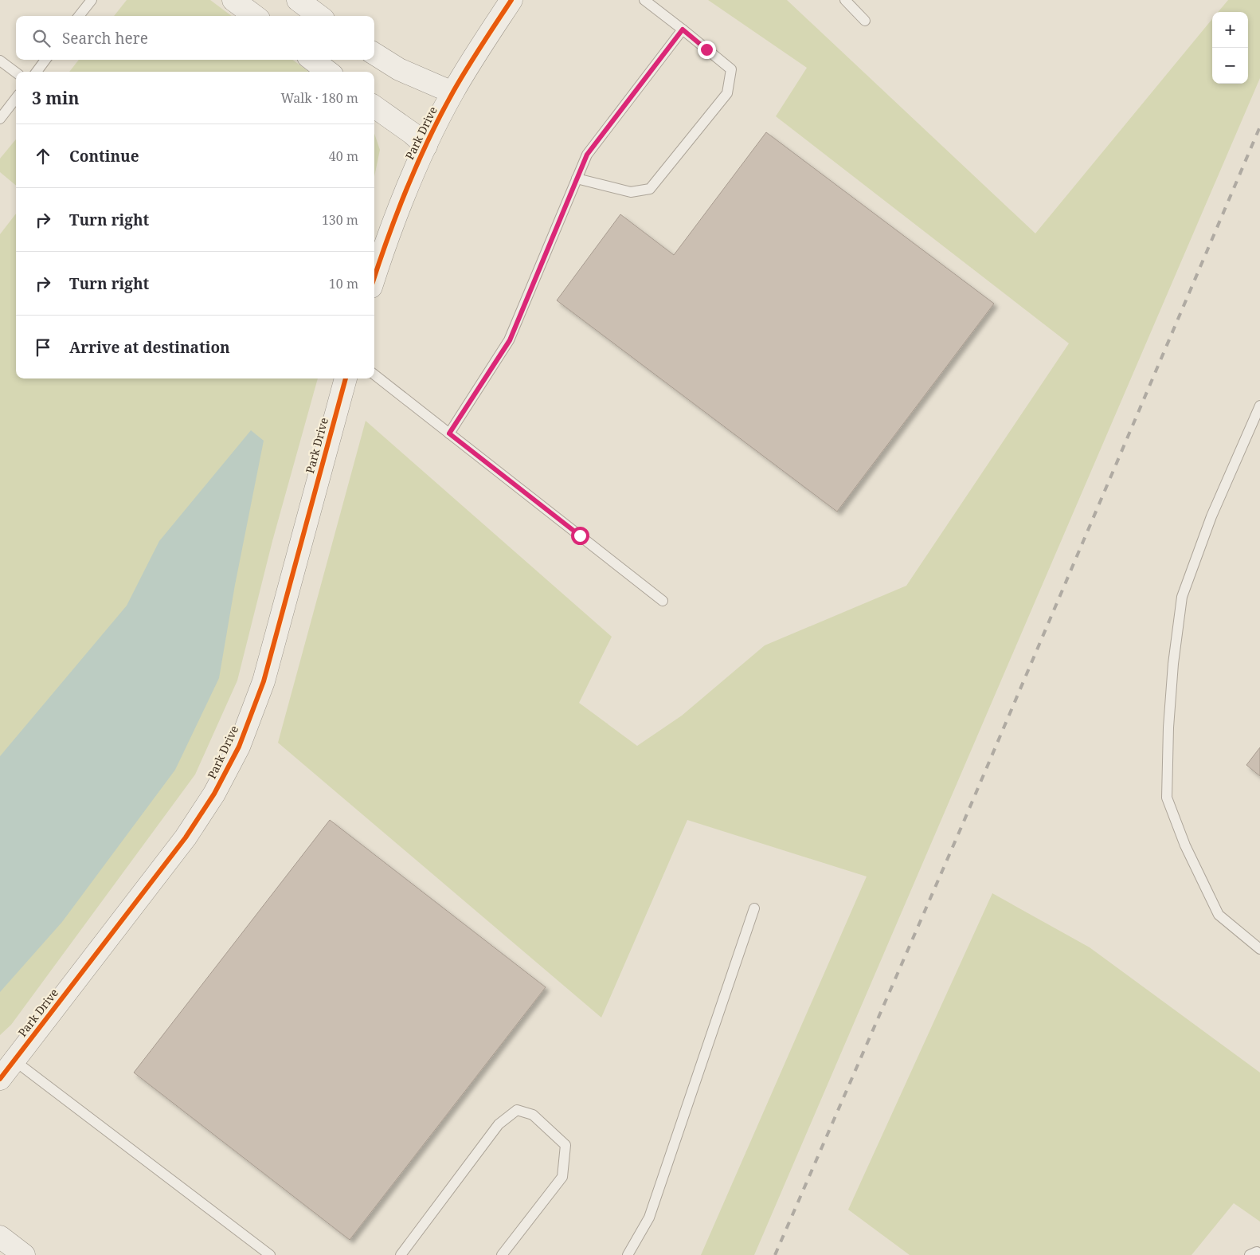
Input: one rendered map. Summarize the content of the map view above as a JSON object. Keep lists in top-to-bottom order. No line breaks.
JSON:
{"streets":{"street":["Park Drive"]},"page":{"map_buttons":["+","−"],"search":"Search here","heading":["3 min","Walk · 180 m"],"list":[["Continue","40 m"],["Turn right","130 m"],["Turn right","10 m"],"Arrive at destination"]}}
